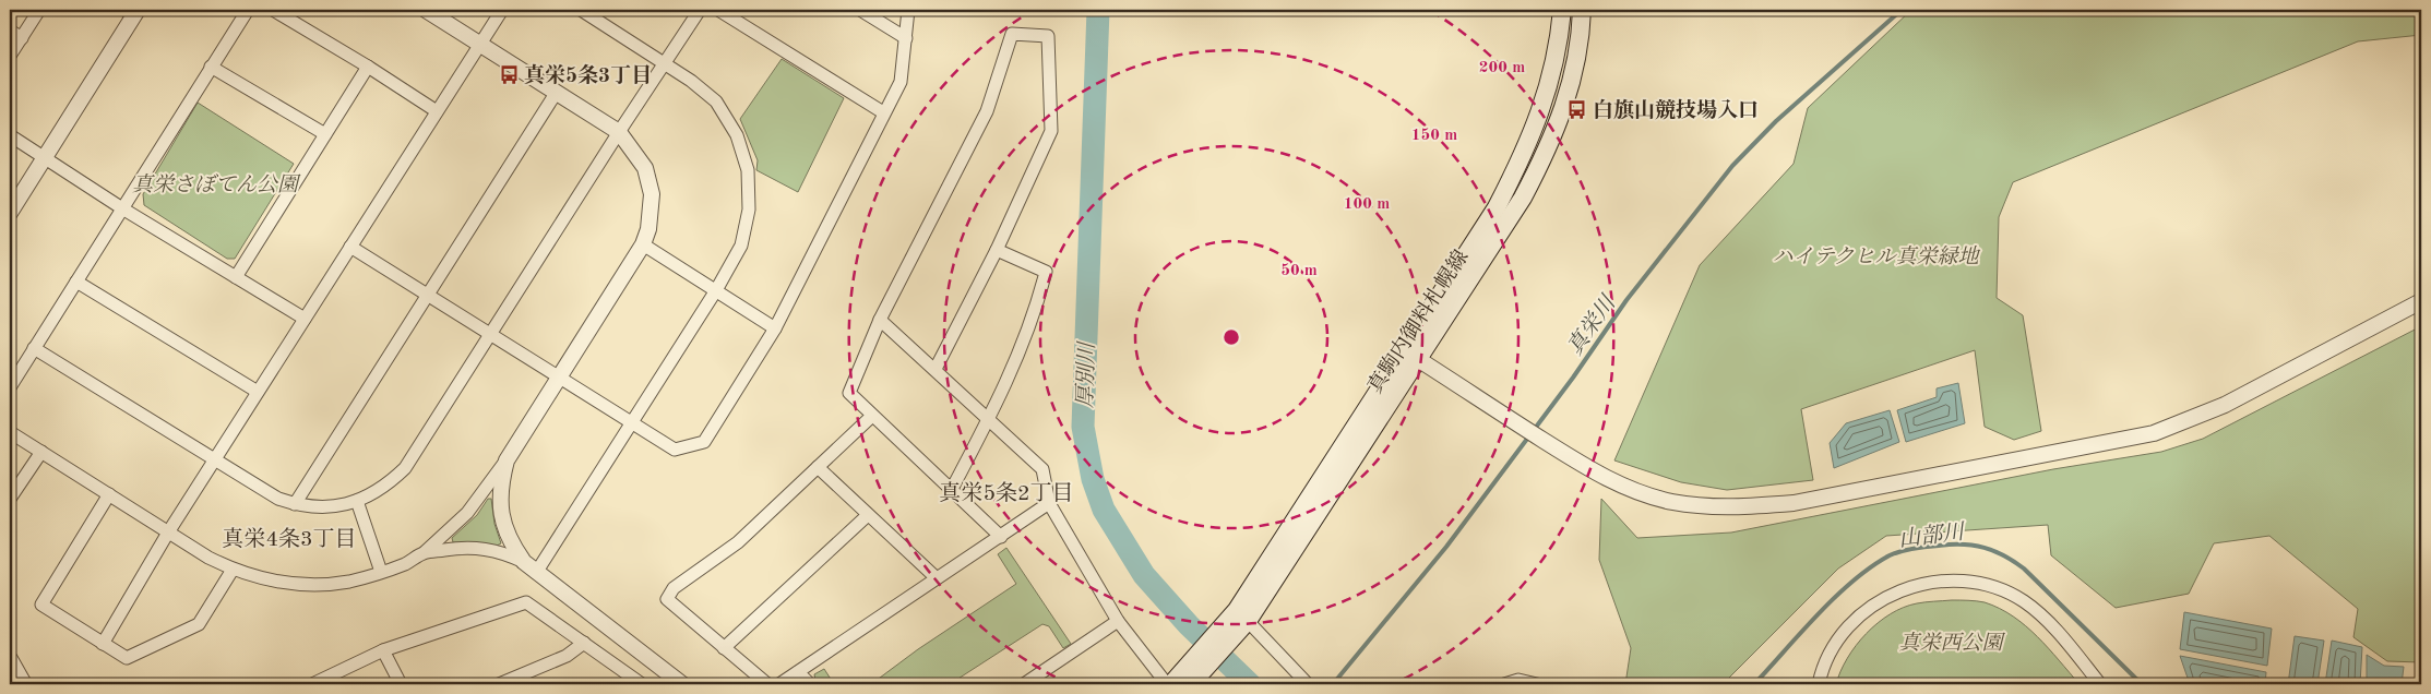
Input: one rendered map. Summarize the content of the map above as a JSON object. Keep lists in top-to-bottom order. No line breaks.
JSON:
{"streets":{"main road":["真駒内御料札幌線"]},"districts":["真栄5条2丁目","真栄4条3丁目"],"water":["真栄川","厚別川","山部川"],"parks":["真栄さぼてん公園","ハイテクヒル真栄緑地","真栄西公園"],"places":{"bus stop":["真栄5条3丁目","白旗山競技場入口"]},"rings":["200 m","150 m","100 m","50 m"]}
